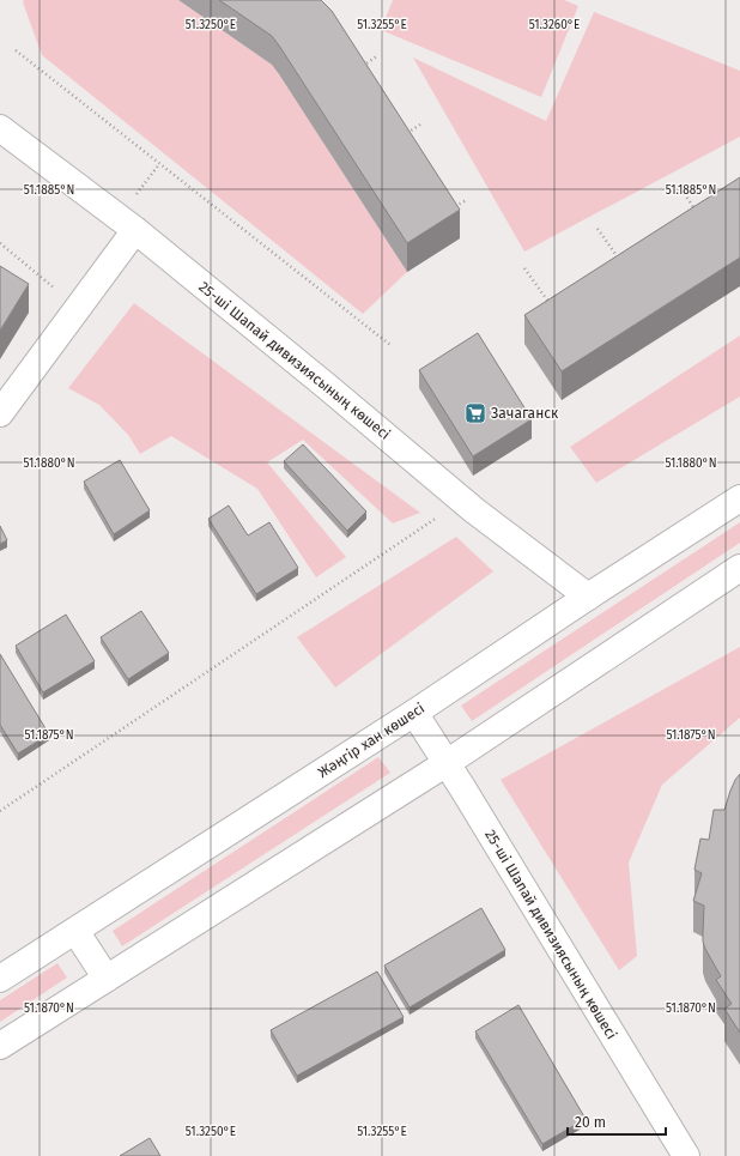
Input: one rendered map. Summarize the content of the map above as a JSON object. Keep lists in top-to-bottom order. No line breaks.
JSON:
{"streets":{"main road":["25-ші Шапай дивизиясының көшесі","Жәңгір хан көшесі"]},"crossings":[["25-ші Шапай дивизиясының көшесі","Жәңгір хан көшесі"]],"places":{"supermarket":["Зачаганск"]},"scale_bar":"20 m","coordinates":["51.3250°E","51.3255°E","51.3260°E","51.1885°N","51.1880°N","51.1875°N","51.1870°N"]}
